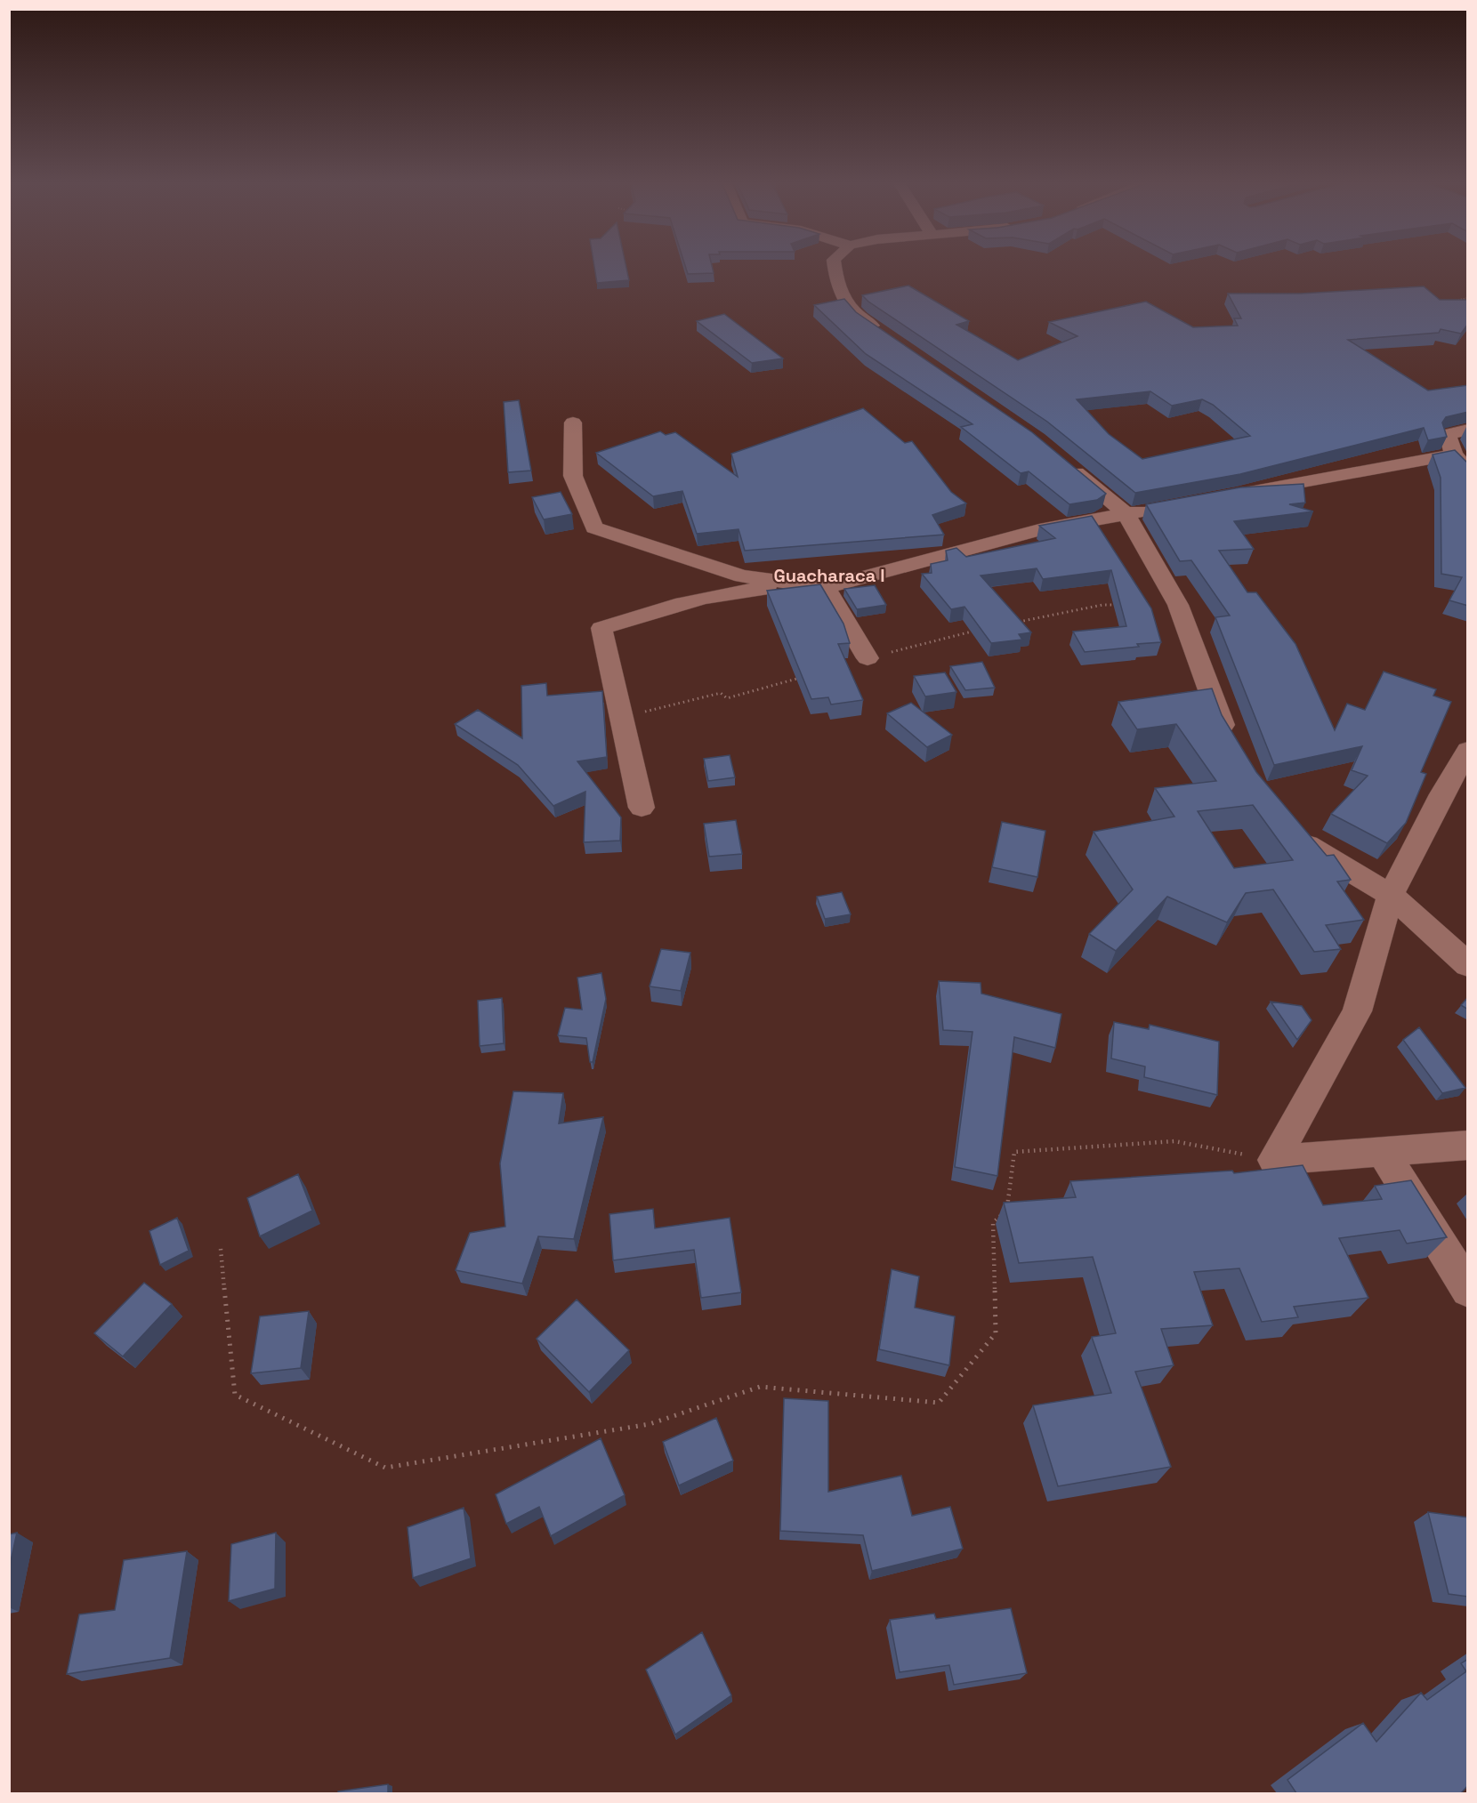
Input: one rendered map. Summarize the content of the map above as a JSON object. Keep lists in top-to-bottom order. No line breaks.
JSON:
{"districts":["Guacharaca I"]}
